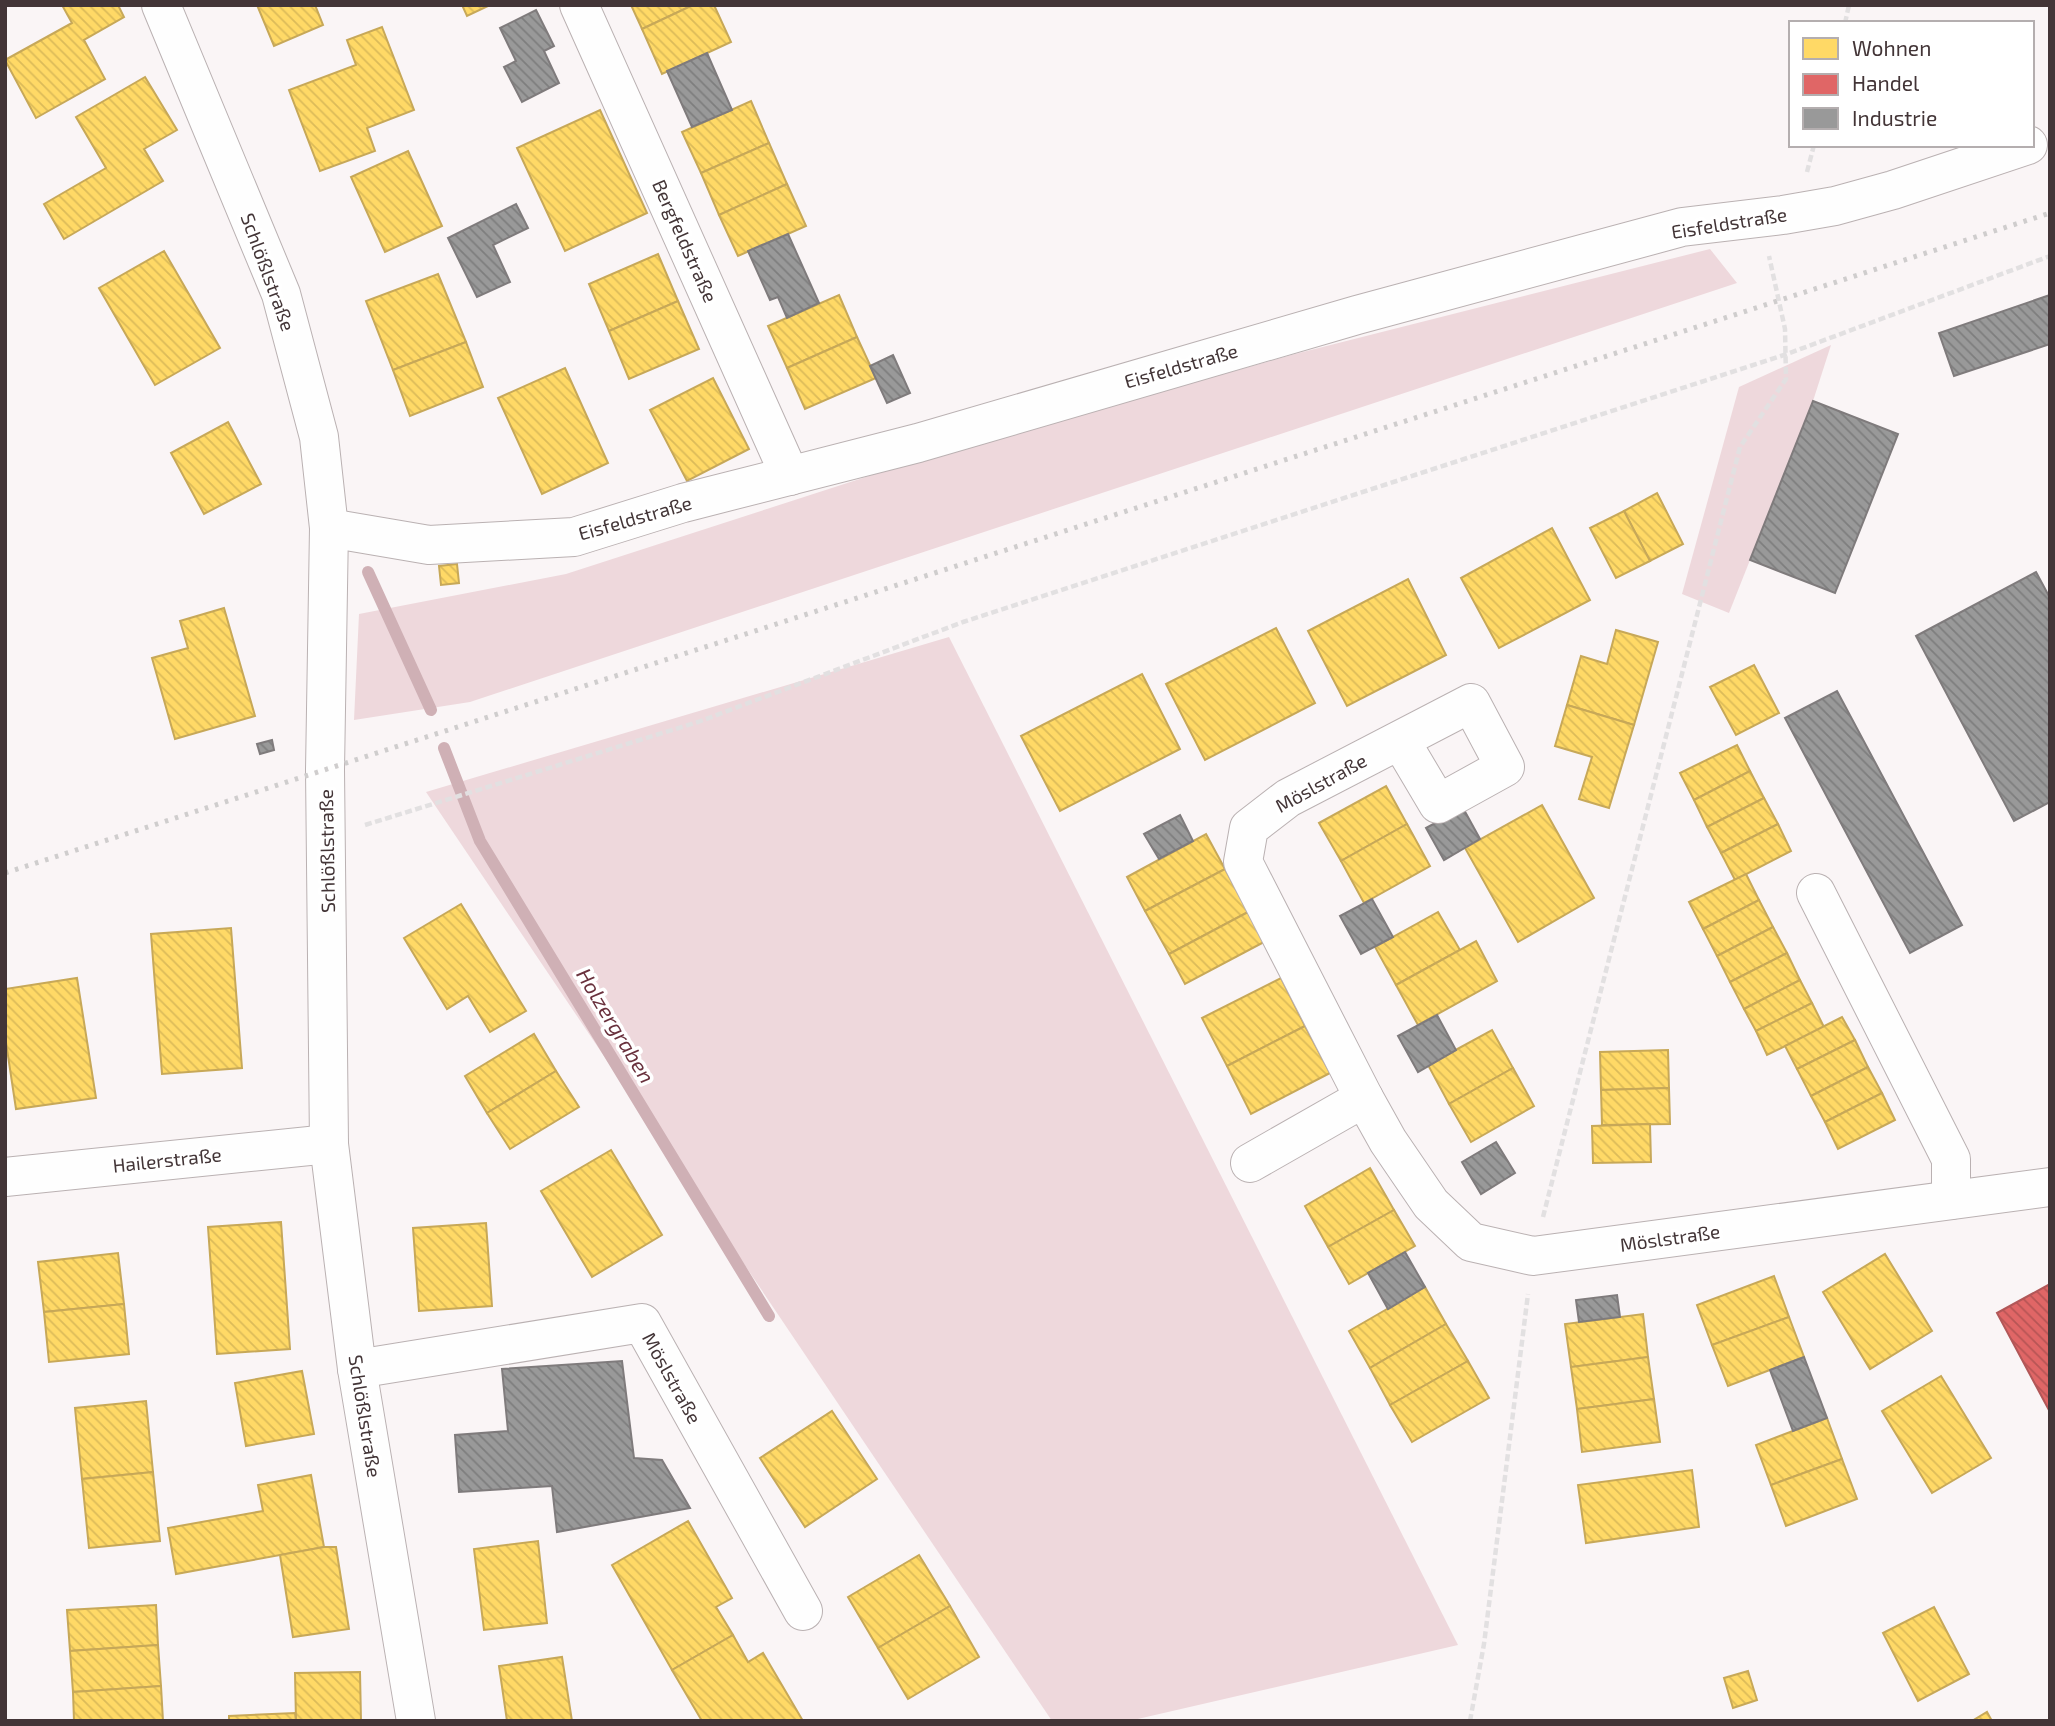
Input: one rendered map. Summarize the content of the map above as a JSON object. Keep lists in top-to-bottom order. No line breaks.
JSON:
{"streets":{"street":["Eisfeldstraße","Bergfeldstraße","Schlößlstraße","Möslstraße","Hailerstraße"]},"crossings":[["Eisfeldstraße","Bergfeldstraße"],["Eisfeldstraße","Schlößlstraße"],["Schlößlstraße","Möslstraße"],["Schlößlstraße","Hailerstraße"]],"water":["Holzergraben"],"legend":["Wohnen","Handel","Industrie"]}
